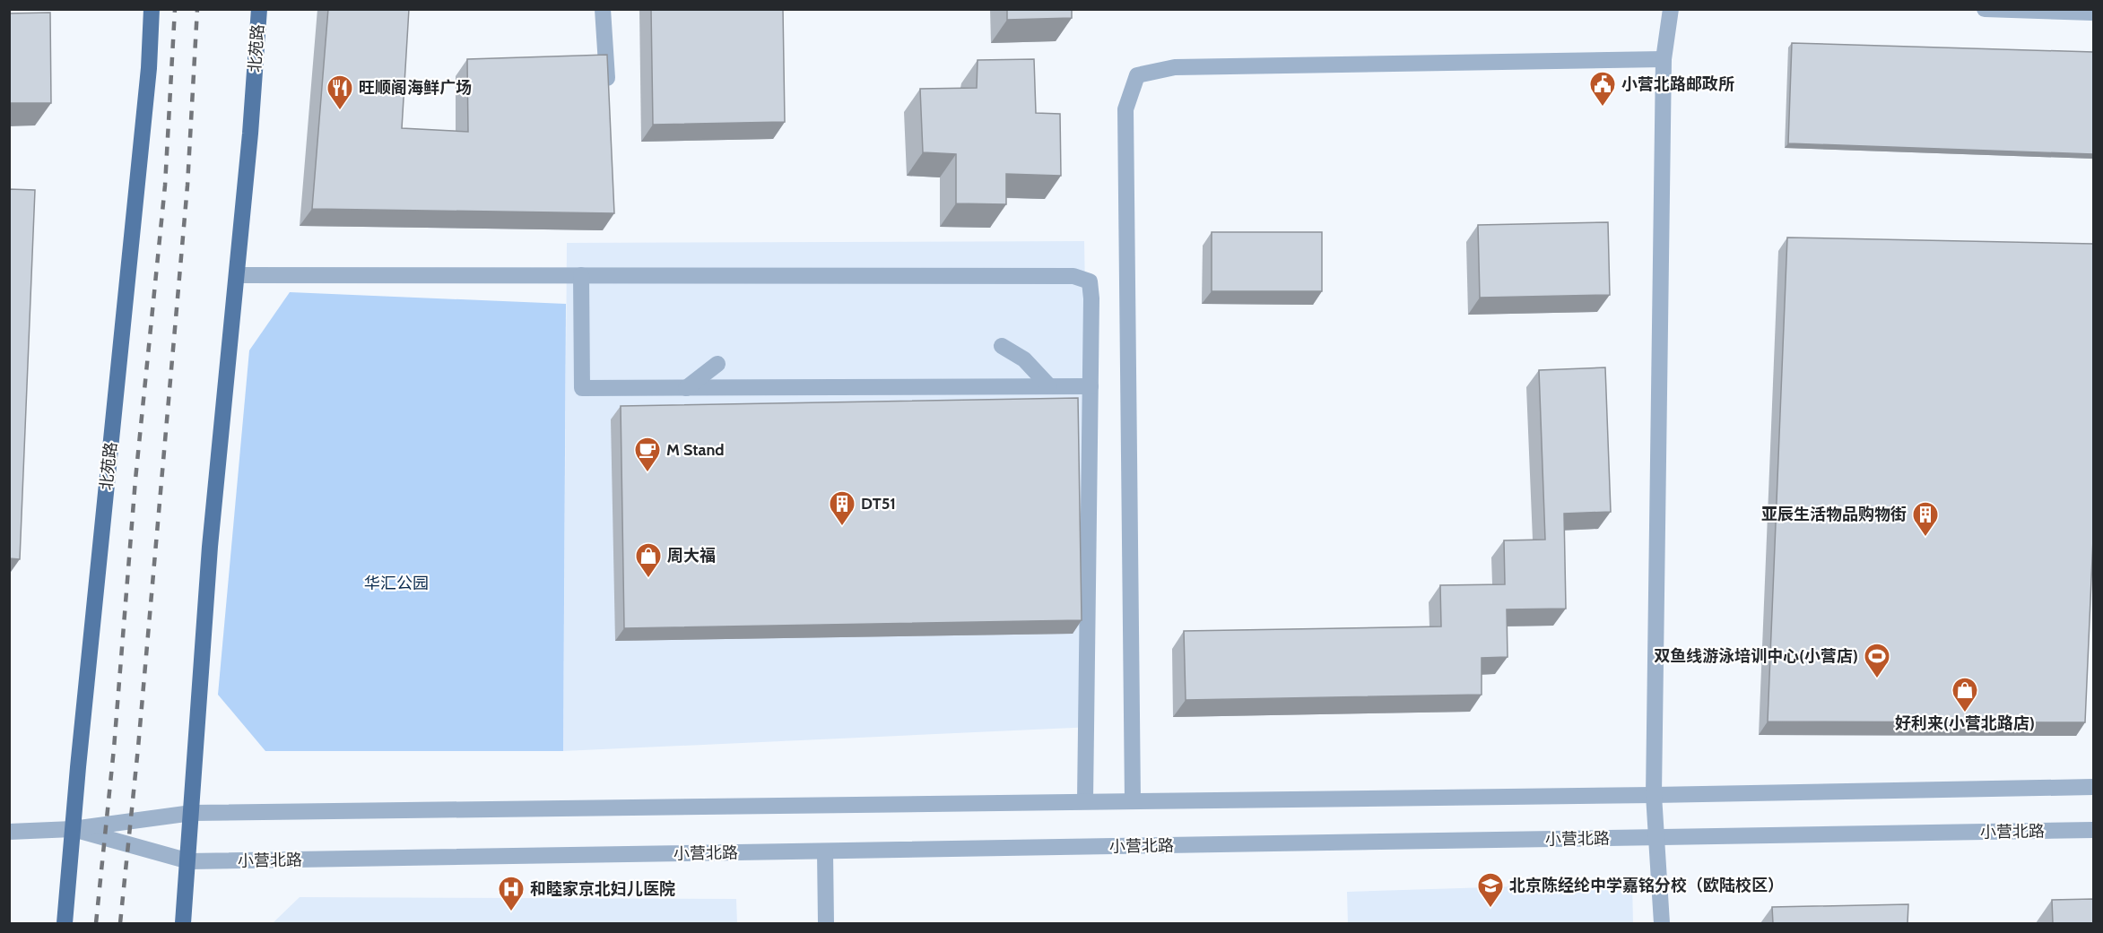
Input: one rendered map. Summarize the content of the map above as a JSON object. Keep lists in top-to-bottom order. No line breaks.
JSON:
{"streets":{"main road":["北苑路"],"street":["小营北路"]},"crossings":[["北苑路","小营北路"]],"parks":["华汇公园"],"places":{"public building":["小营北路邮政所"],"restaurant":["旺顺阁海鲜广场"],"cafe":["M Stand"],"building":["DT51","亚辰生活物品购物街"],"shop":["周大福","好利来(小营北路店)"],"sports":["双鱼线游泳培训中心(小营店)"],"school or university":["北京陈经纶中学嘉铭分校（欧陆校区）"],"hospital":["和睦家京北妇儿医院"]}}
